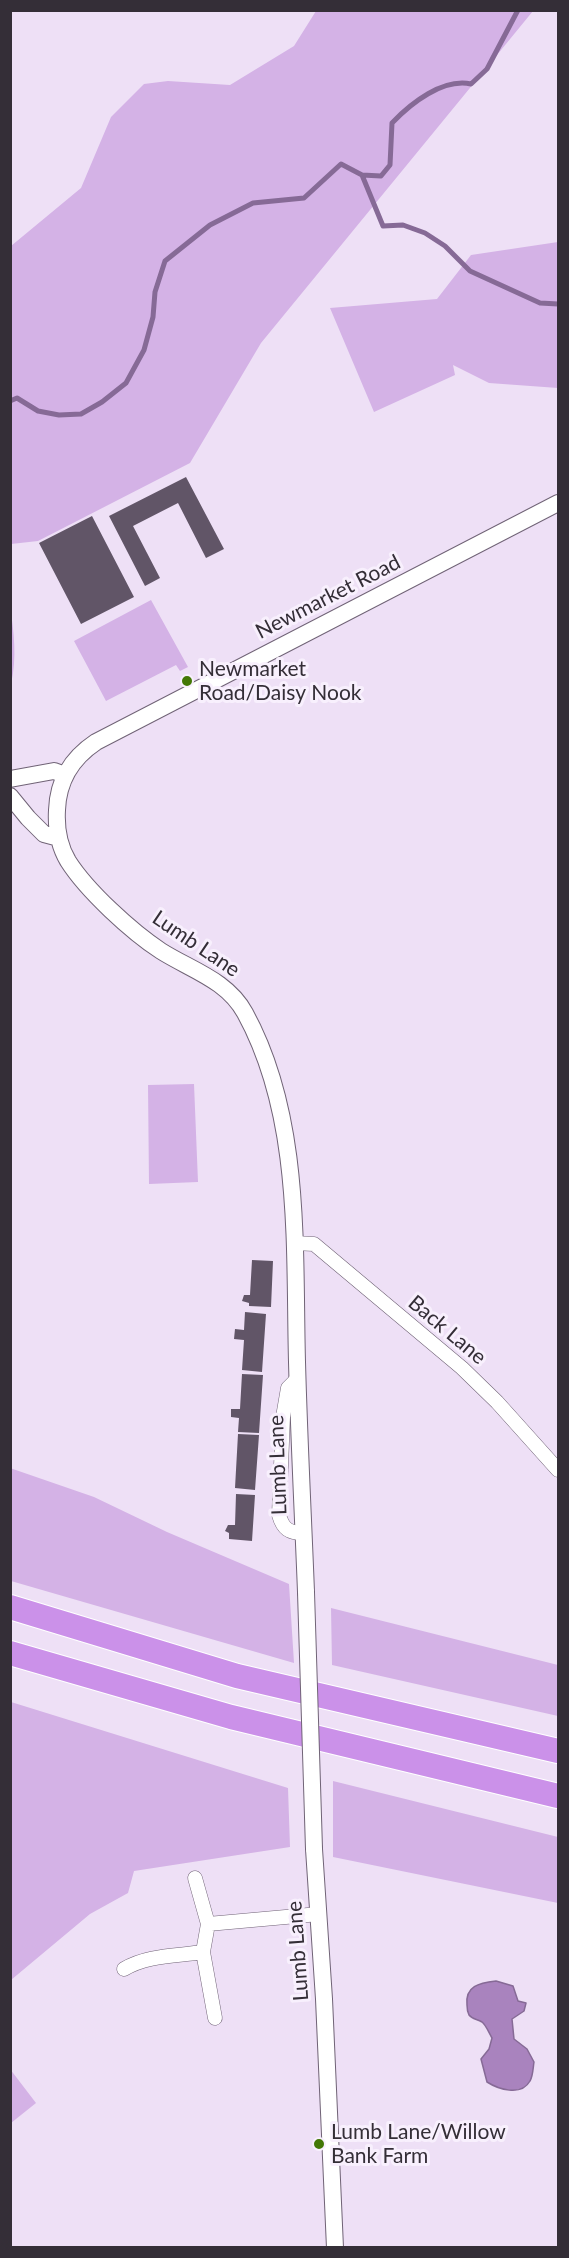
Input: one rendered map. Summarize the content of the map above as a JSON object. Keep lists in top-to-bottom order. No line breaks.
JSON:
{"streets":{"street":["Newmarket Road","Lumb Lane","Back Lane"]},"crossings":[["Newmarket Road","Lumb Lane"],["Lumb Lane","Back Lane"]],"places":["Newmarket Road/Daisy Nook","Lumb Lane/Willow Bank Farm"]}
